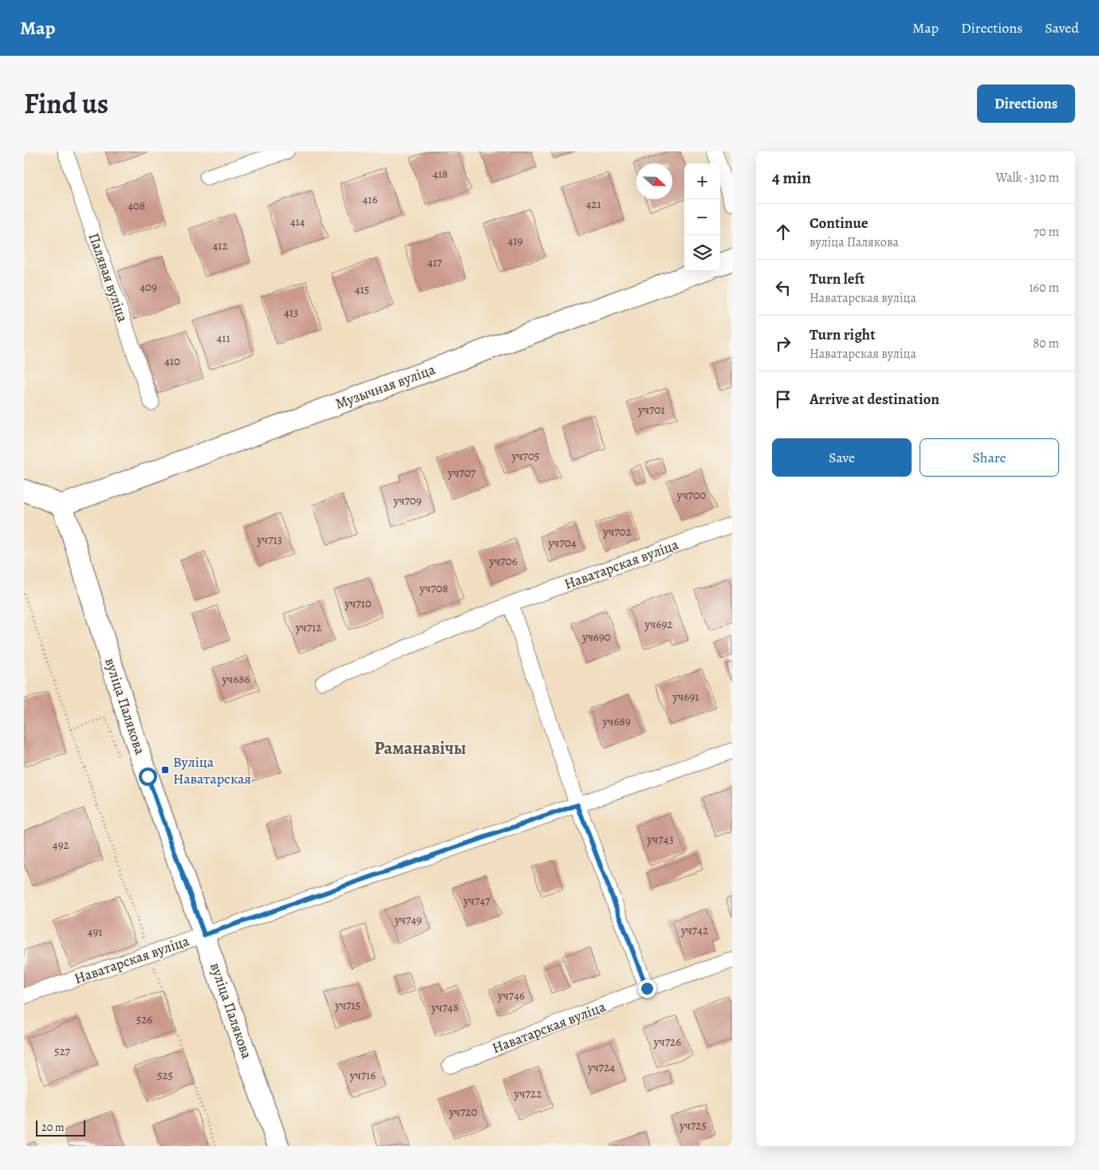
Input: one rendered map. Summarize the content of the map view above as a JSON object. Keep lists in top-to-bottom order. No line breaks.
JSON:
{"streets":{"street":["Палявая вуліца","Музычная вуліца","Наватарская вуліца","вуліца Палякова"]},"crossings":[["Музычная вуліца","вуліца Палякова"],["Наватарская вуліца","вуліца Палякова"]],"districts":["Раманавічы"],"places":{"transit":["Вуліца Наватарская"]},"house_numbers":["418","416","421","408","414","419","412","417","409","415","413","411","410","уч701","уч705","уч707","уч700","уч709","уч702","уч713","уч704","уч706","уч708","уч710","уч692","уч712","уч690","уч686","уч691","уч689","уч743","492","уч747","уч749","уч742","491","уч746","уч715","уч748","526","уч726","527","уч724","525","уч716","уч722","уч720","уч725"],"scale_bar":"20 m","north":"right","page":{"header":"Map","nav":["Map","Directions","Saved"],"title":"Find us","buttons":["Directions",["Save","Share"]],"heading":["4 min","Walk · 310 m"],"map_buttons":["+","−"],"list":[["Continue","вуліца Палякова","70 m"],["Turn left","Наватарская вуліца","160 m"],["Turn right","Наватарская вуліца","80 m"],"Arrive at destination"],"scale":"20 m"}}
